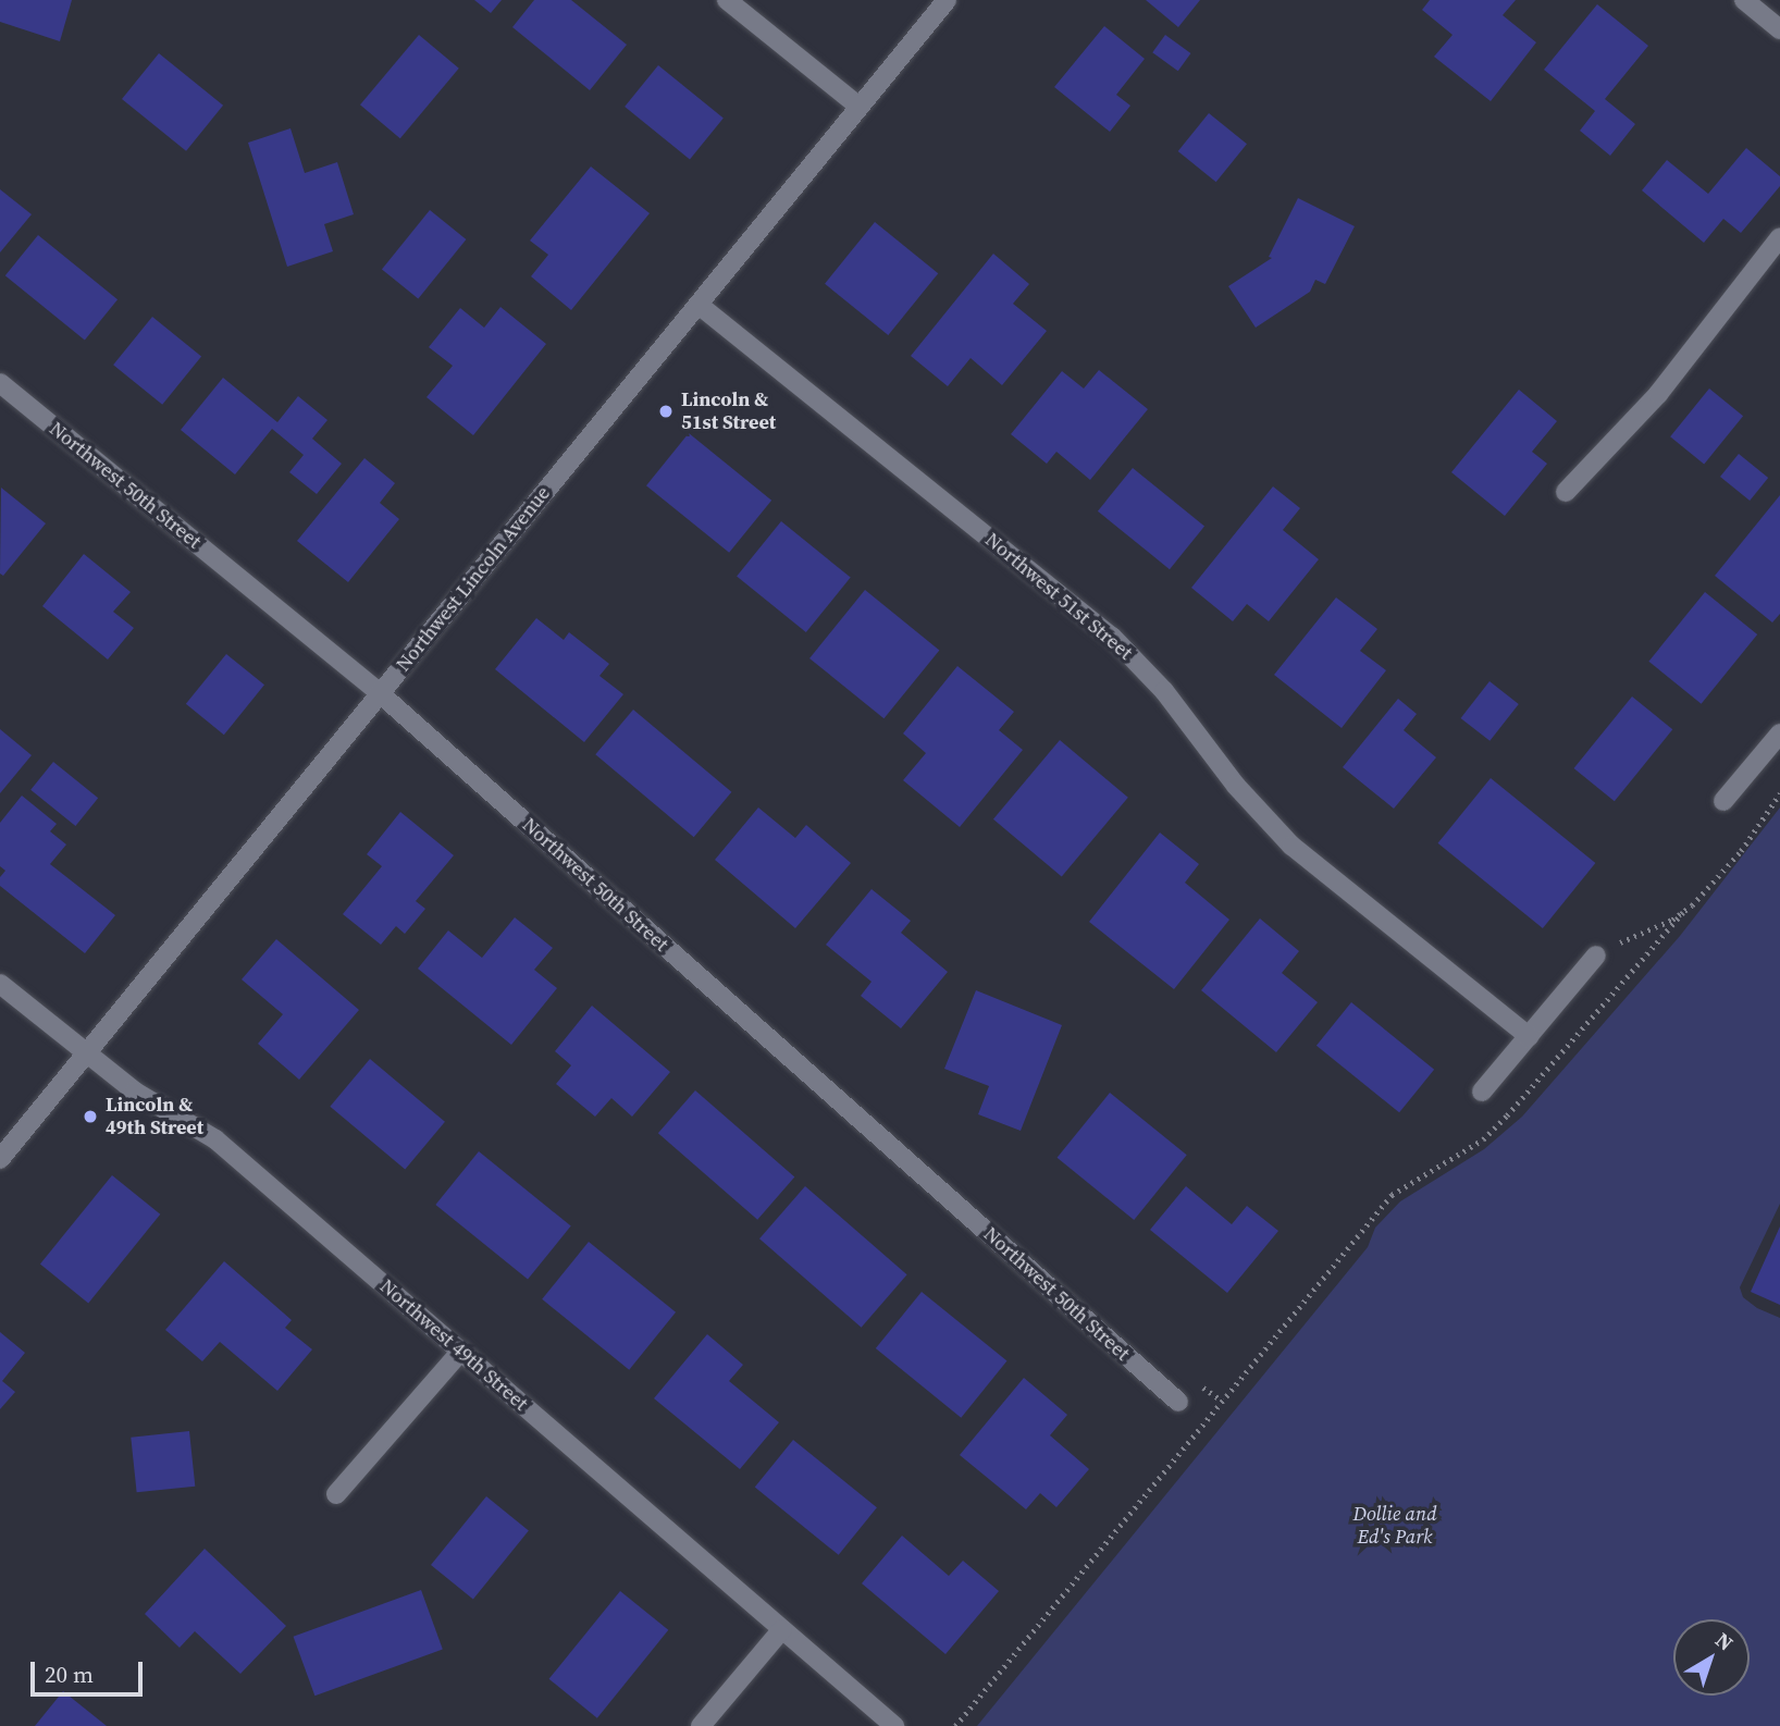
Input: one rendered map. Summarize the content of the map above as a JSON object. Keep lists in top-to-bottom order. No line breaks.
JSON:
{"streets":{"street":["Northwest 50th Street","Northwest Lincoln Avenue","Northwest 51st Street","Northwest 49th Street"]},"crossings":[["Northwest 50th Street","Northwest Lincoln Avenue"],["Northwest Lincoln Avenue","Northwest 51st Street"],["Northwest Lincoln Avenue","Northwest 49th Street"]],"parks":["Dollie and Ed's Park"],"places":["Lincoln & 51st Street","Lincoln & 49th Street"],"scale_bar":"20 m","north":"top right"}
